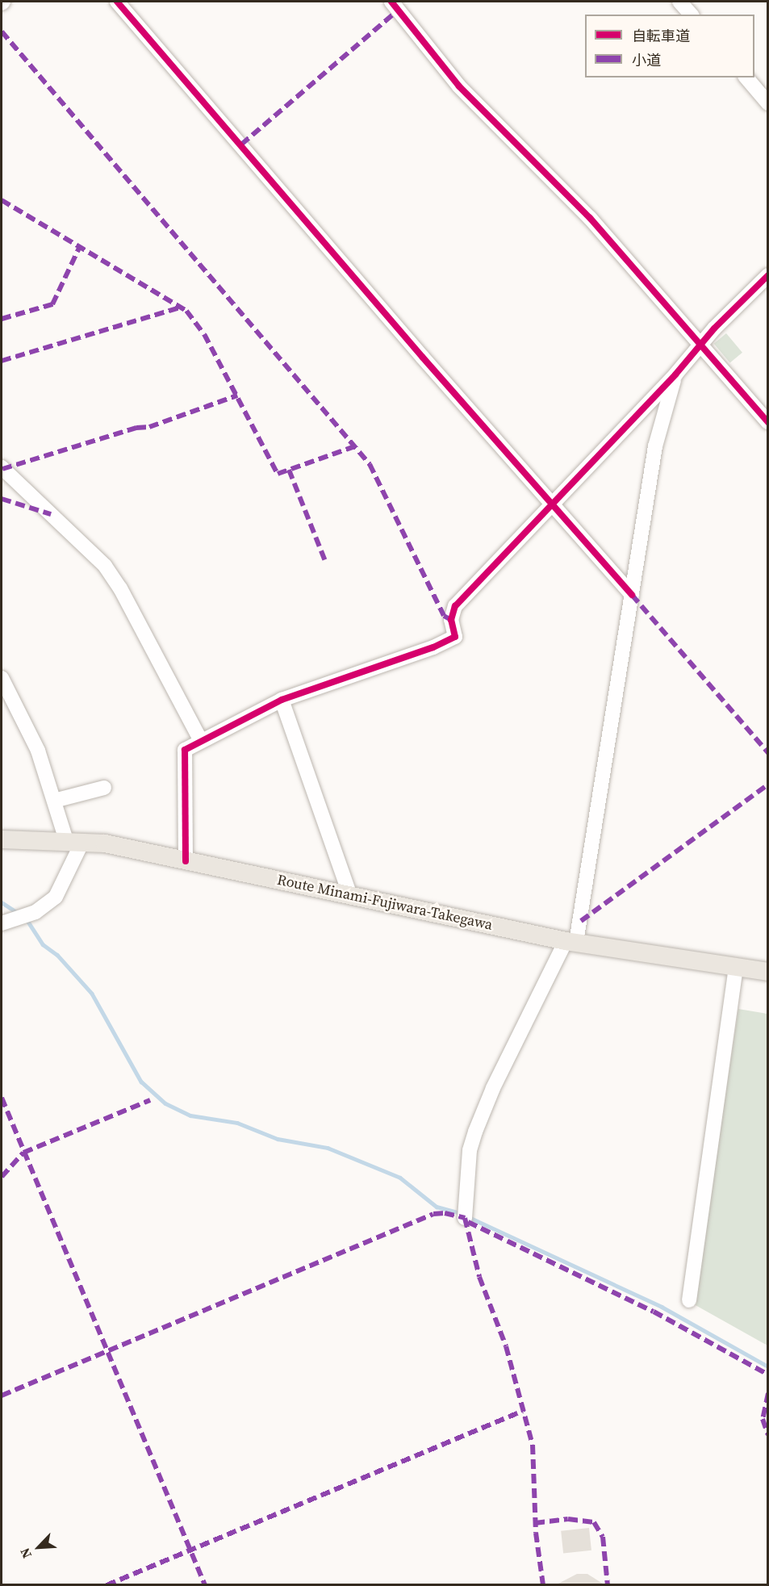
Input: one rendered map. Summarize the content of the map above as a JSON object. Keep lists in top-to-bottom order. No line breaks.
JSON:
{"streets":{"main road":["Route Minami-Fujiwara-Takegawa"]},"legend":["自転車道","小道"],"north":"bottom left"}
